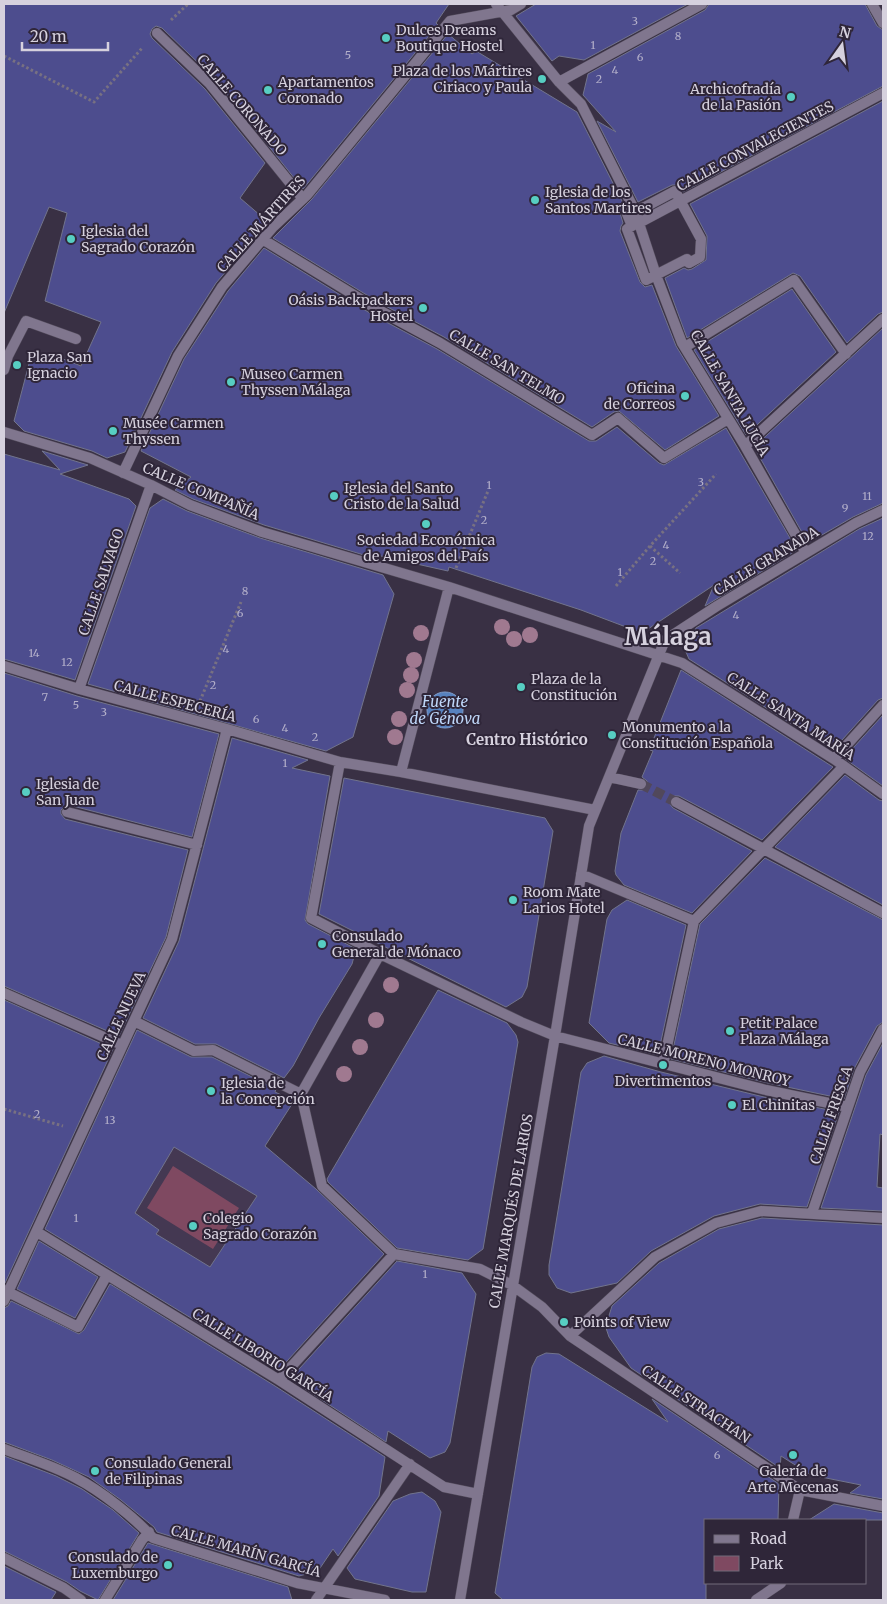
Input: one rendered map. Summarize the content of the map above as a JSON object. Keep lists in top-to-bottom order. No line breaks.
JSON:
{"streets":{"street":["CALLE CORONADO","CALLE CONVALECIENTES","CALLE MÁRTIRES","CALLE SAN TELMO","CALLE SANTA LUCÍA","CALLE COMPAÑÍA","CALLE GRANADA","CALLE SALVAGO","CALLE ESPECERÍA","CALLE SANTA MARÍA","CALLE NUEVA","CALLE MORENO MONROY","CALLE FRESCA","CALLE MARQUÉS DE LARIOS","CALLE LIBORIO GARCÍA","CALLE STRACHAN","CALLE MARÍN GARCÍA"]},"crossings":[["CALLE CORONADO","CALLE MÁRTIRES"],["CALLE CONVALECIENTES","CALLE SANTA LUCÍA"],["CALLE MÁRTIRES","CALLE SAN TELMO"],["CALLE MÁRTIRES","CALLE SANTA LUCÍA"],["CALLE MÁRTIRES","CALLE COMPAÑÍA"],["CALLE SAN TELMO","CALLE SANTA LUCÍA"],["CALLE SANTA LUCÍA","CALLE GRANADA"],["CALLE COMPAÑÍA","CALLE SALVAGO"],["CALLE COMPAÑÍA","CALLE SANTA MARÍA"],["CALLE GRANADA","CALLE MARQUÉS DE LARIOS"],["CALLE SALVAGO","CALLE ESPECERÍA"],["CALLE ESPECERÍA","CALLE NUEVA"],["CALLE ESPECERÍA","CALLE MORENO MONROY"],["CALLE ESPECERÍA","CALLE MARQUÉS DE LARIOS"],["CALLE SANTA MARÍA","CALLE MARQUÉS DE LARIOS"],["CALLE NUEVA","CALLE LIBORIO GARCÍA"],["CALLE MORENO MONROY","CALLE FRESCA"],["CALLE MORENO MONROY","CALLE MARQUÉS DE LARIOS"],["CALLE MARQUÉS DE LARIOS","CALLE LIBORIO GARCÍA"],["CALLE MARQUÉS DE LARIOS","CALLE STRACHAN"]],"districts":["Málaga","Centro Histórico"],"water":["Fuente de Génova"],"places":["Dulces Dreams Boutique Hostel","Plaza de los Mártires Ciriaco y Paula","Apartamentos Coronado","Archicofradía de la Pasión","Iglesia de los Santos Martires","Iglesia del Sagrado Corazón","Oásis Backpackers Hostel","Plaza San Ignacio","Museo Carmen Thyssen Málaga","Oficina de Correos","Musée Carmen Thyssen","Iglesia del Santo Cristo de la Salud","Sociedad Económica de Amigos del País","Plaza de la Constitución","Monumento a la Constitución Española","Iglesia de San Juan","Room Mate Larios Hotel","Consulado General de Mónaco","Petit Palace Plaza Málaga","Divertimentos","Iglesia de la Concepción","El Chinitas","Colegio Sagrado Corazón","Points of View","Galería de Arte Mecenas","Consulado General de Filipinas","Consulado de Luxemburgo"],"house_numbers":["3","8","1","5","6","4","2","3","1","11","9","2","12","4","2","1","8","6","4","4","14","12","2","7","5","3","6","4","2","1","2","13","1","1","6"],"legend":["Road","Park"],"scale_bar":"20 m","north":"top"}
